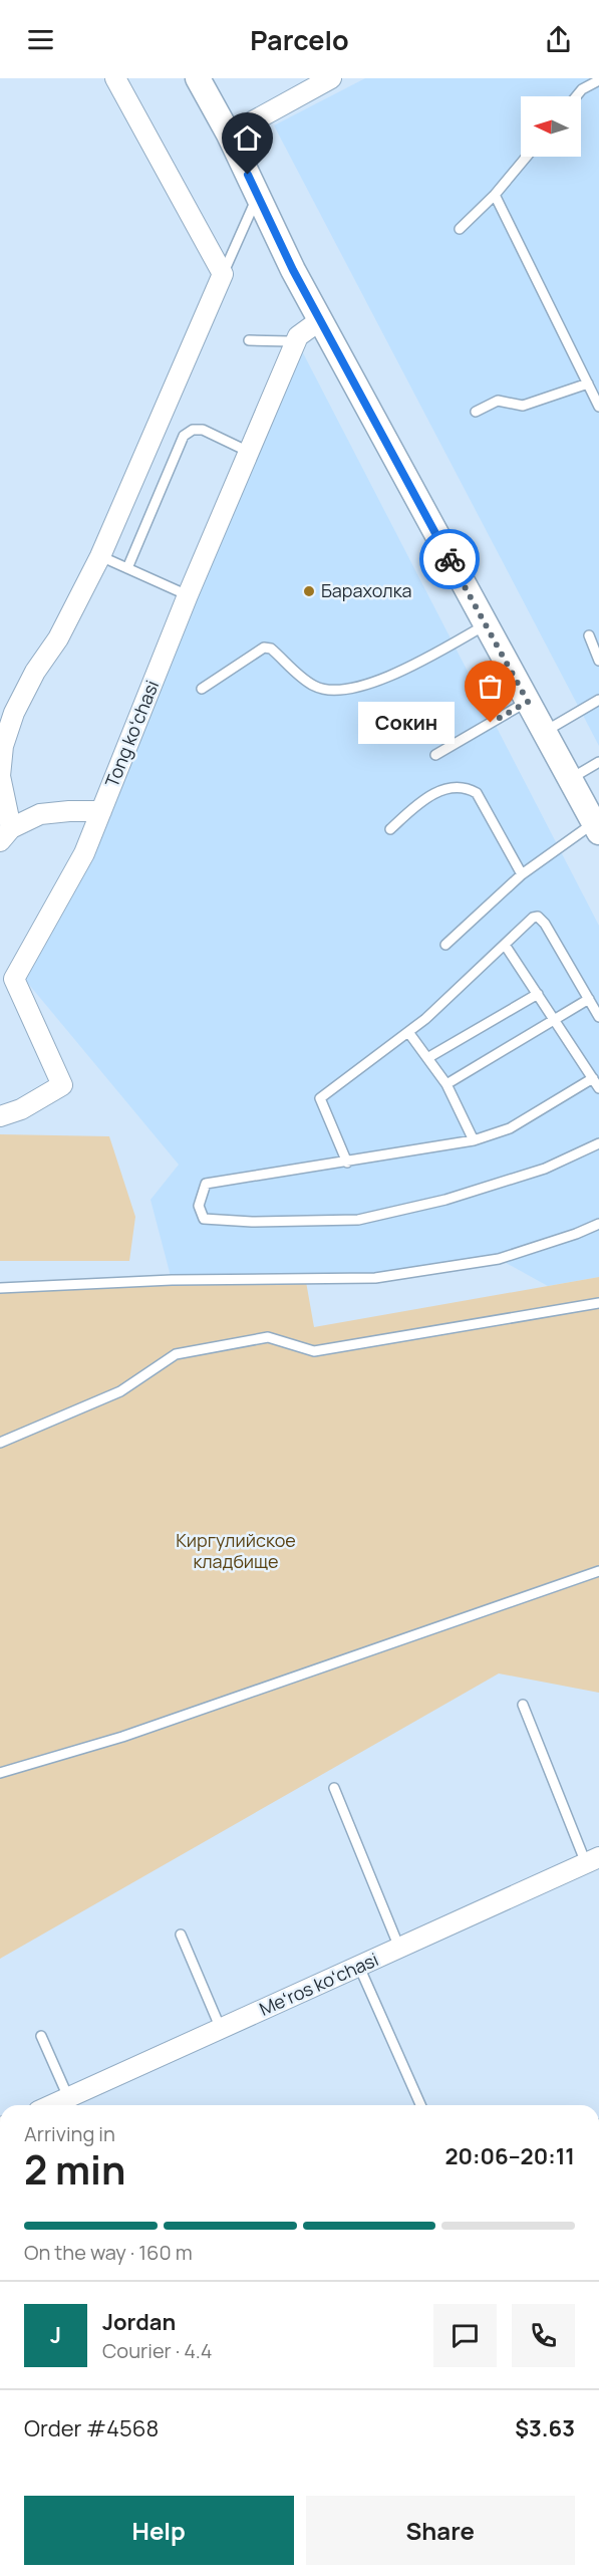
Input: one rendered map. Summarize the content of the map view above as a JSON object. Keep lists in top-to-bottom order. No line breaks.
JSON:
{"streets":{"street":["Tong koʻchasi","Meʻros koʻchasi"]},"parks":["Киргулийское кладбище"],"places":["Барахолка","Сокин"],"north":"left","page":{"header":"Parcelo","bubble":"Сокин","heading":["2 min","Arriving in","20:06–20:11"],"panel":["Jordan","Courier · 4.4","Order #4568","$3.63"],"bar":"On the way · 160 m","round":"J","buttons":["Help","Share"]}}
